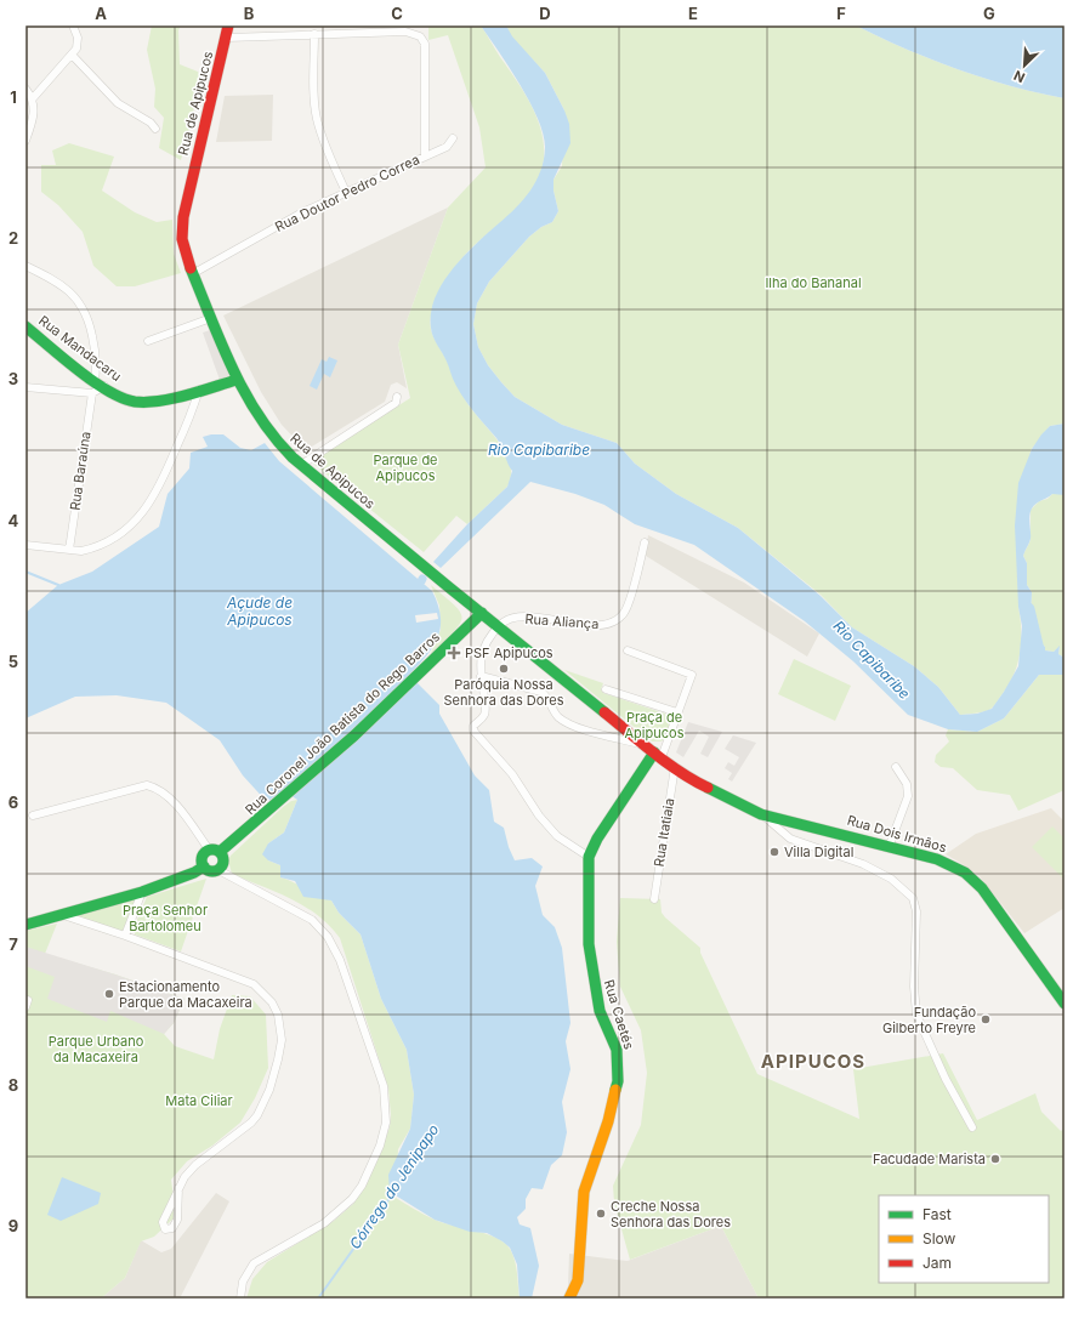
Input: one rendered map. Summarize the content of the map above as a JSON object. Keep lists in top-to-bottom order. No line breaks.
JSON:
{"streets":{"main road":["Rua de Apipucos","Rua Mandacaru","Rua Coronel João Batista do Rego Barros","Rua Dois Irmãos","Rua Caetés"],"street":["Rua Doutor Pedro Correa","Rua Baraúna","Rua Aliança","Rua Itatiaia"]},"crossings":[["Rua de Apipucos","Rua Doutor Pedro Correa"],["Rua de Apipucos","Rua Mandacaru"],["Rua de Apipucos","Rua Aliança"],["Rua de Apipucos","Rua Coronel João Batista do Rego Barros"],["Rua de Apipucos","Rua Itatiaia"],["Rua de Apipucos","Rua Dois Irmãos"],["Rua de Apipucos","Rua Caetés"],["Rua Itatiaia","Rua Dois Irmãos"],["Rua Itatiaia","Rua Caetés"],["Rua Dois Irmãos","Rua Caetés"]],"districts":["APIPUCOS"],"water":["Rio Capibaribe","Açude de Apipucos","Córrego do Jenipapo"],"parks":["Ilha do Bananal","Parque de Apipucos","Praça de Apipucos","Praça Senhor Bartolomeu","Parque Urbano da Macaxeira","Mata Ciliar"],"places":{"health":["PSF Apipucos"],"other":["Paróquia Nossa Senhora das Dores","Villa Digital","Estacionamento Parque da Macaxeira","Fundação Gilberto Freyre","Facudade Marista","Creche Nossa Senhora das Dores"]},"legend":["Fast","Slow","Jam"],"north":"bottom left","grid":{"columns":["A","B","C","D","E","F","G"],"rows":["1","2","3","4","5","6","7","8","9"]}}
